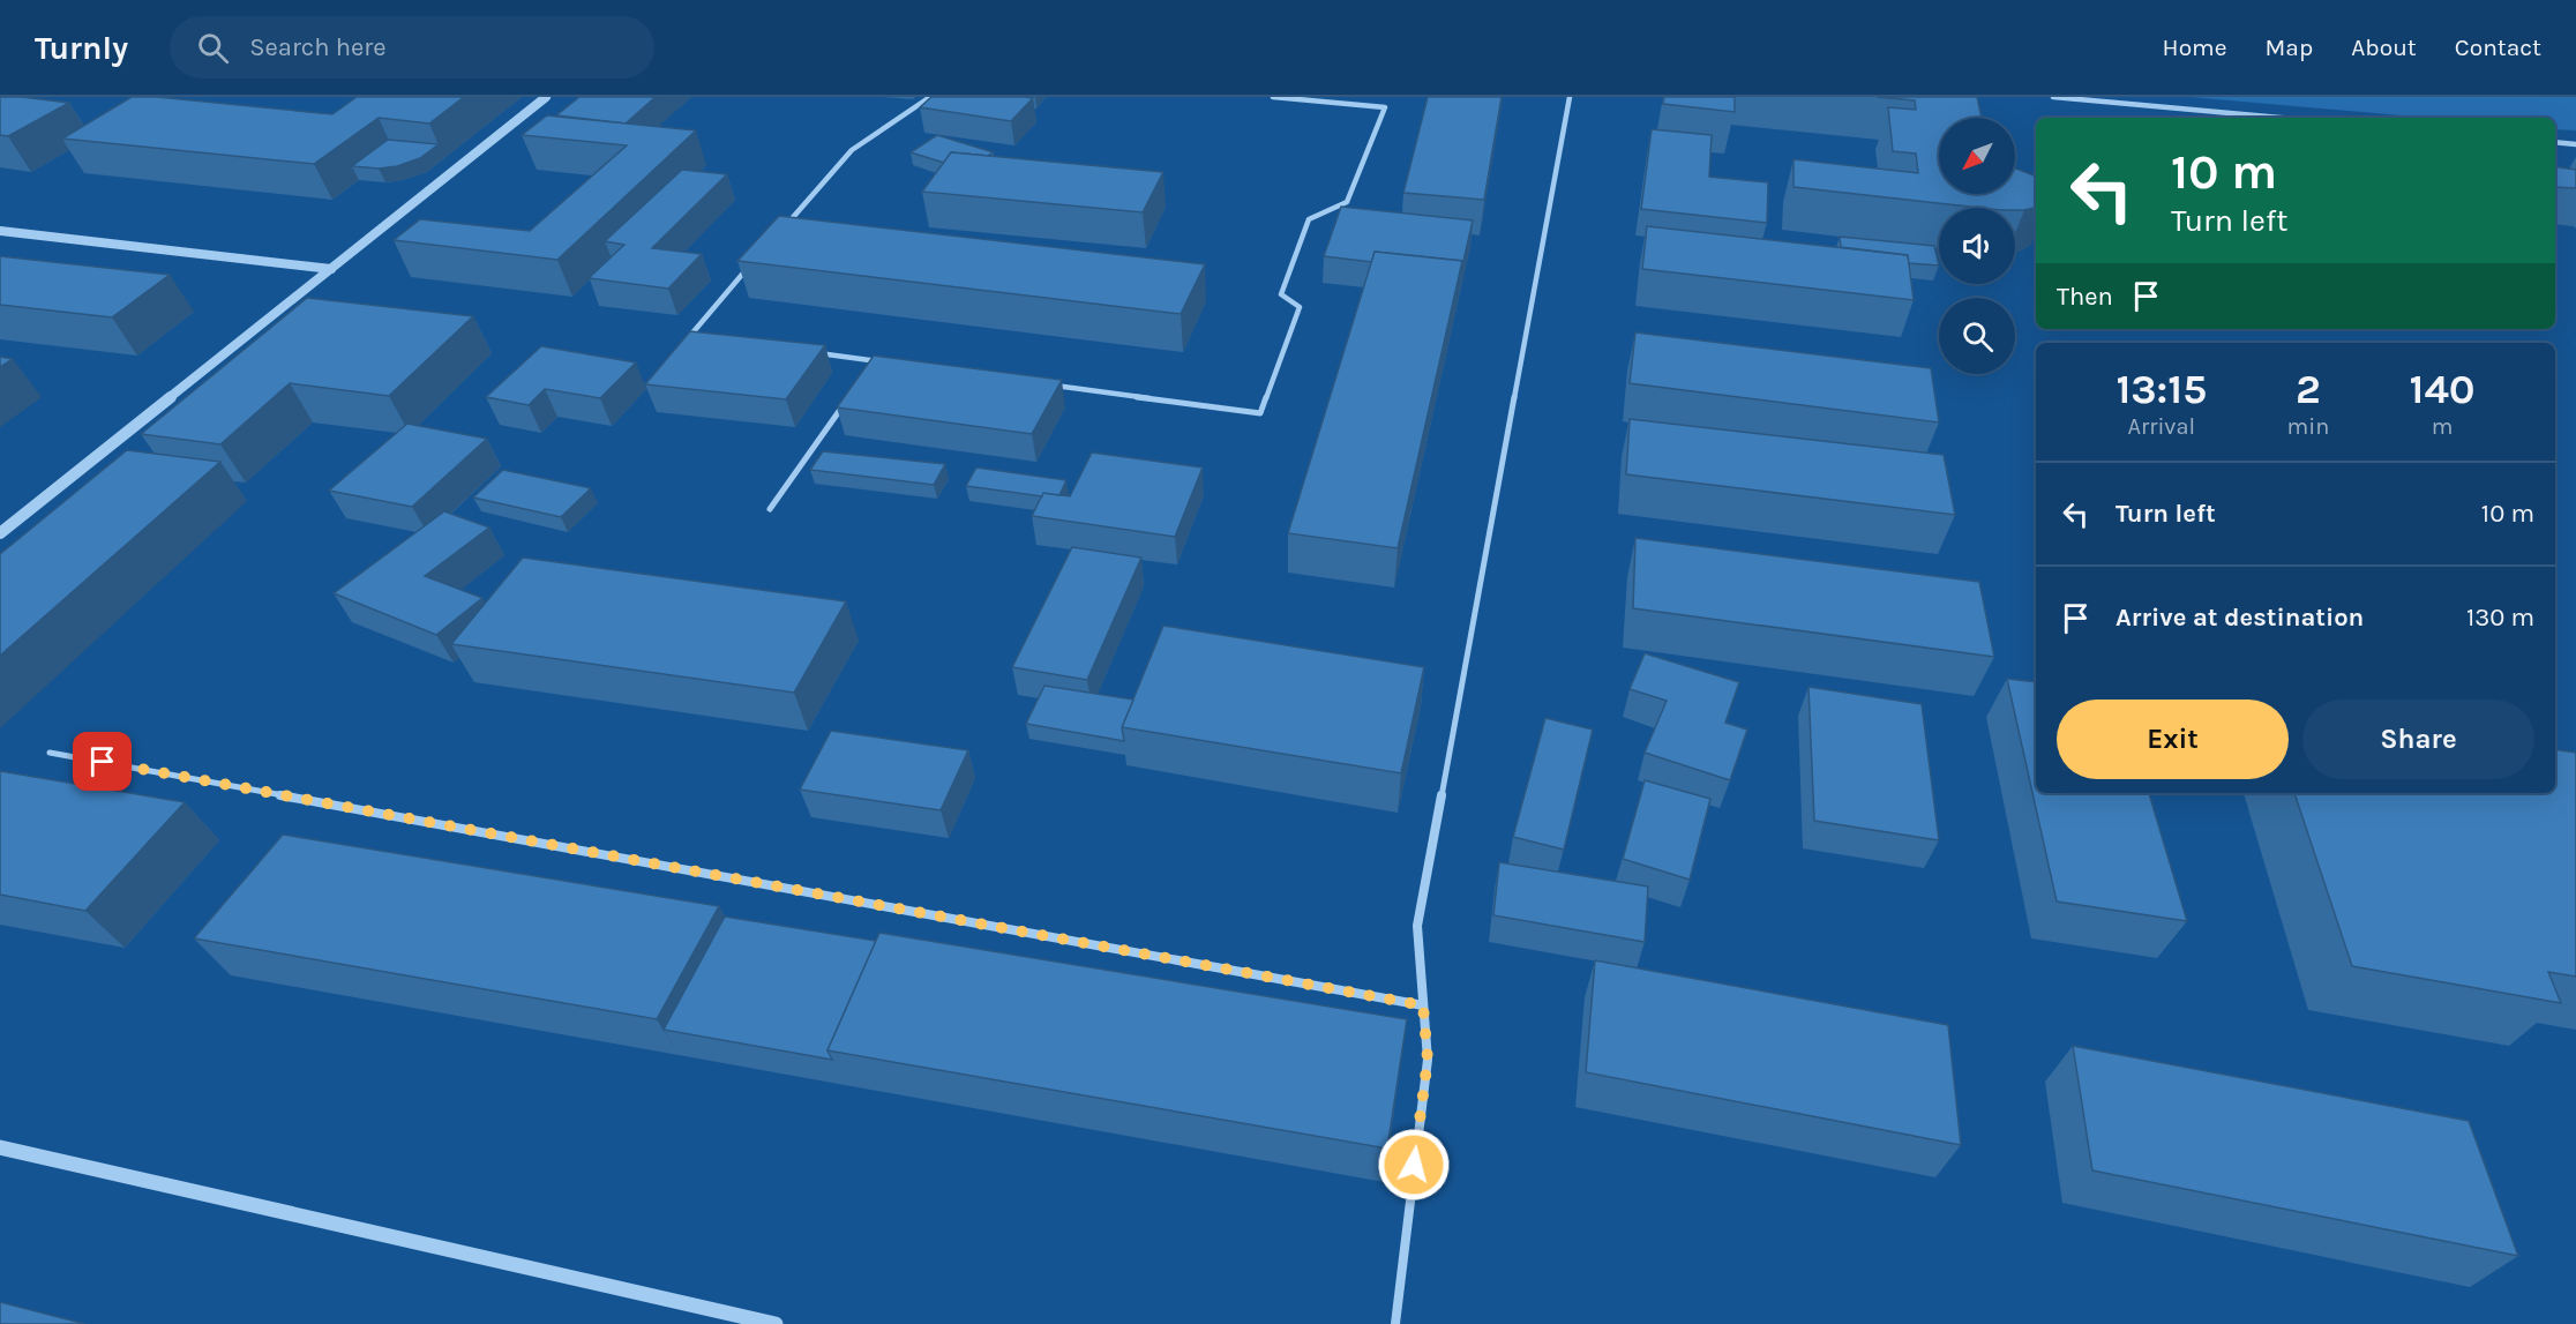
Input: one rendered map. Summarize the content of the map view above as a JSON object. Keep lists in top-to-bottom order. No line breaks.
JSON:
{"north":"bottom left","page":{"header":"Turnly","search":"Search here","nav":["Home","Map","About","Contact"],"turn":["10 m","Turn left"],"then":"Then","eta":["13:15","Arrival","2","min","140","m"],"list":[{"name":"Turn left","value":"10 m"},{"name":"Arrive at destination","value":"130 m"}],"buttons":["Exit","Share"]}}
